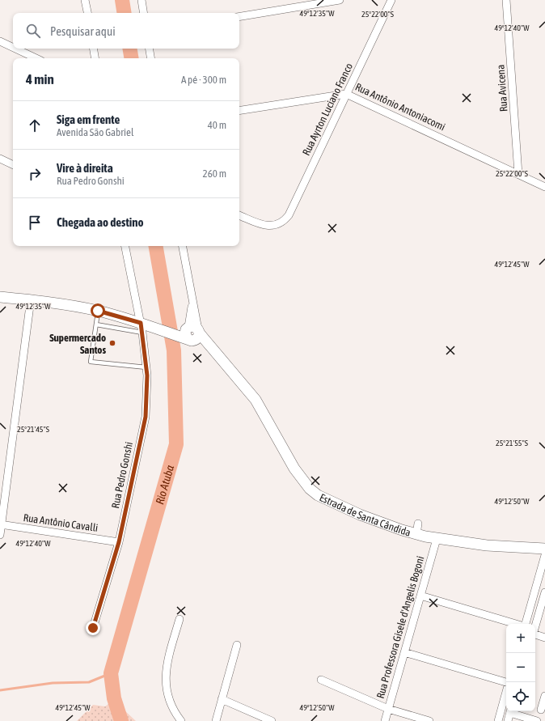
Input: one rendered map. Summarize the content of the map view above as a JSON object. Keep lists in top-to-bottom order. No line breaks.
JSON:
{"streets":{"main road":["Estrada de Santa Cândida"],"street":["Rua Avicena","Rua Antônio Antoniacomi","Rua Ayrton Luciano Franco","Rua Pedro Gonshi","Rua Antônio Cavalli","Rua Professora Gisele d'Angelis Bogoni"]},"crossings":[["Rua Avicena","Rua Antônio Antoniacomi"],["Rua Antônio Antoniacomi","Rua Ayrton Luciano Franco"],["Rua Pedro Gonshi","Rua Antônio Cavalli"],["Estrada de Santa Cândida","Rua Professora Gisele d'Angelis Bogoni"]],"water":["Rio Atuba"],"places":["Supermercado Santos"],"page":{"search":"Pesquisar aqui","heading":["4 min","A pé · 300 m"],"list":[["Siga em frente","Avenida São Gabriel","40 m"],["Vire à direita","Rua Pedro Gonshi","260 m"],"Chegada ao destino"],"map_buttons":["+","−"]},"coordinates":["49°12'35\"W","25°22'00\"S","49°12'40\"W","49°12'45\"W","25°21'45\"S","25°21'55\"S","49°12'50\"W"]}
